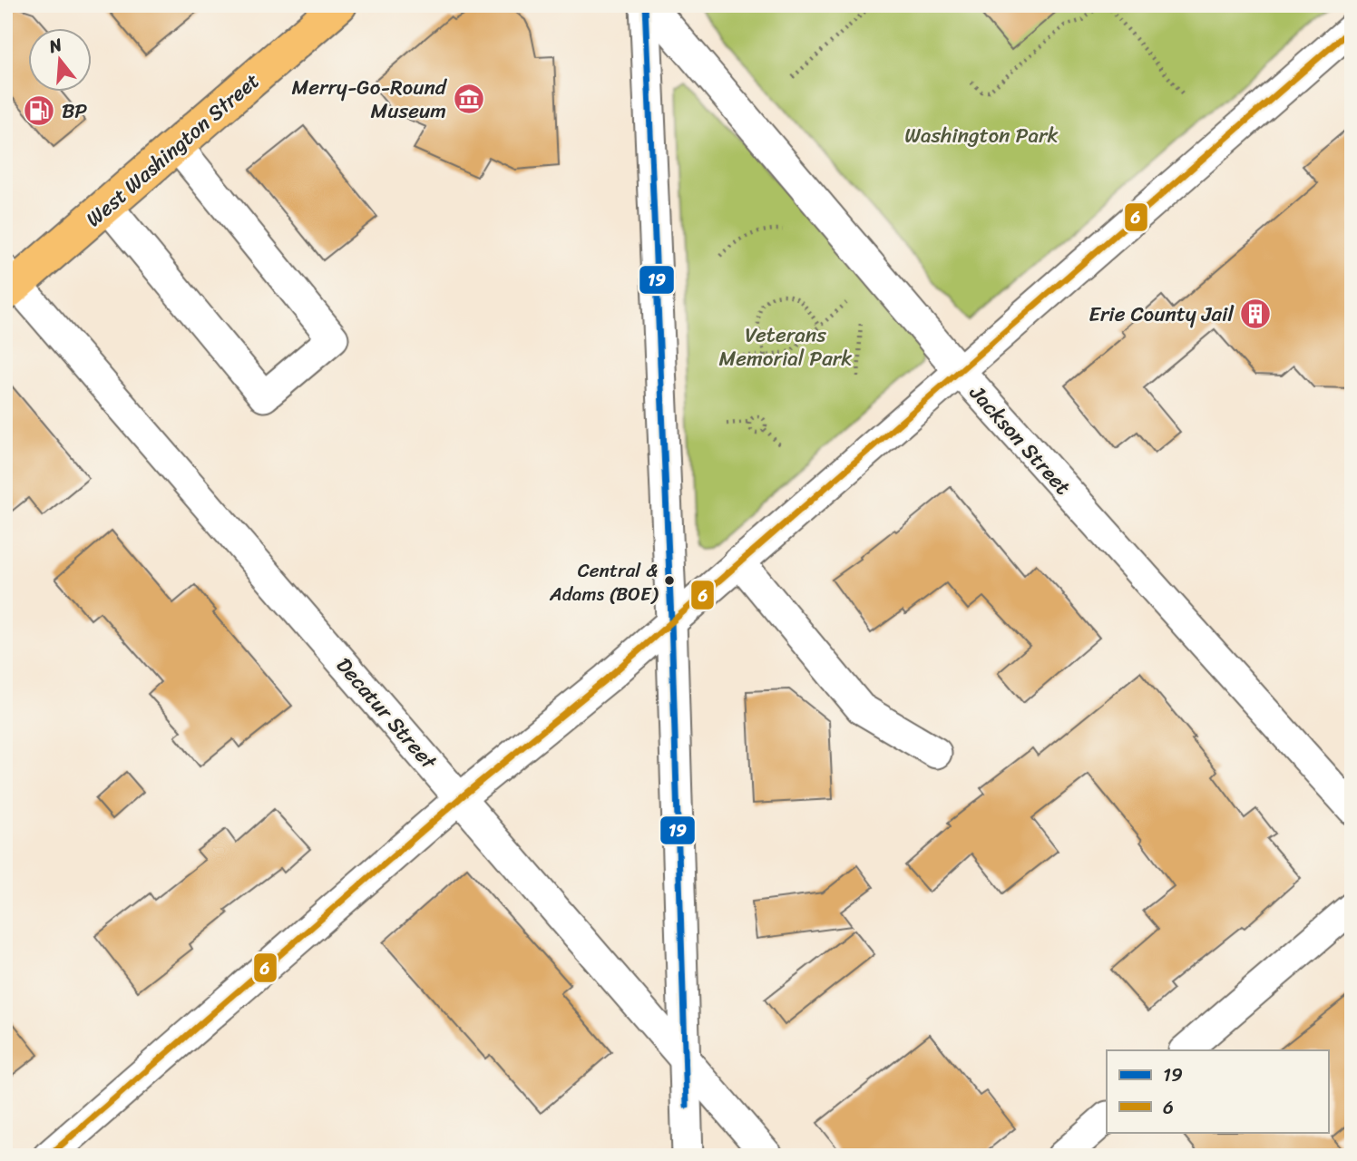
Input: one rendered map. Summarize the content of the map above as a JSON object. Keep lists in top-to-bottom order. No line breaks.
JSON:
{"streets":{"main road":["West Washington Street"],"street":["Jackson Street","Decatur Street"]},"crossings":[["West Washington Street","Decatur Street"]],"parks":["Washington Park","Veterans Memorial Park"],"places":{"museum":["Merry-Go-Round Museum"],"fuel station":["BP"],"building":["Erie County Jail"],"other":["Central & Adams (BOE)"]},"lines":["transit line 19","transit line 6"],"legend":["19","6"],"north":"top"}
